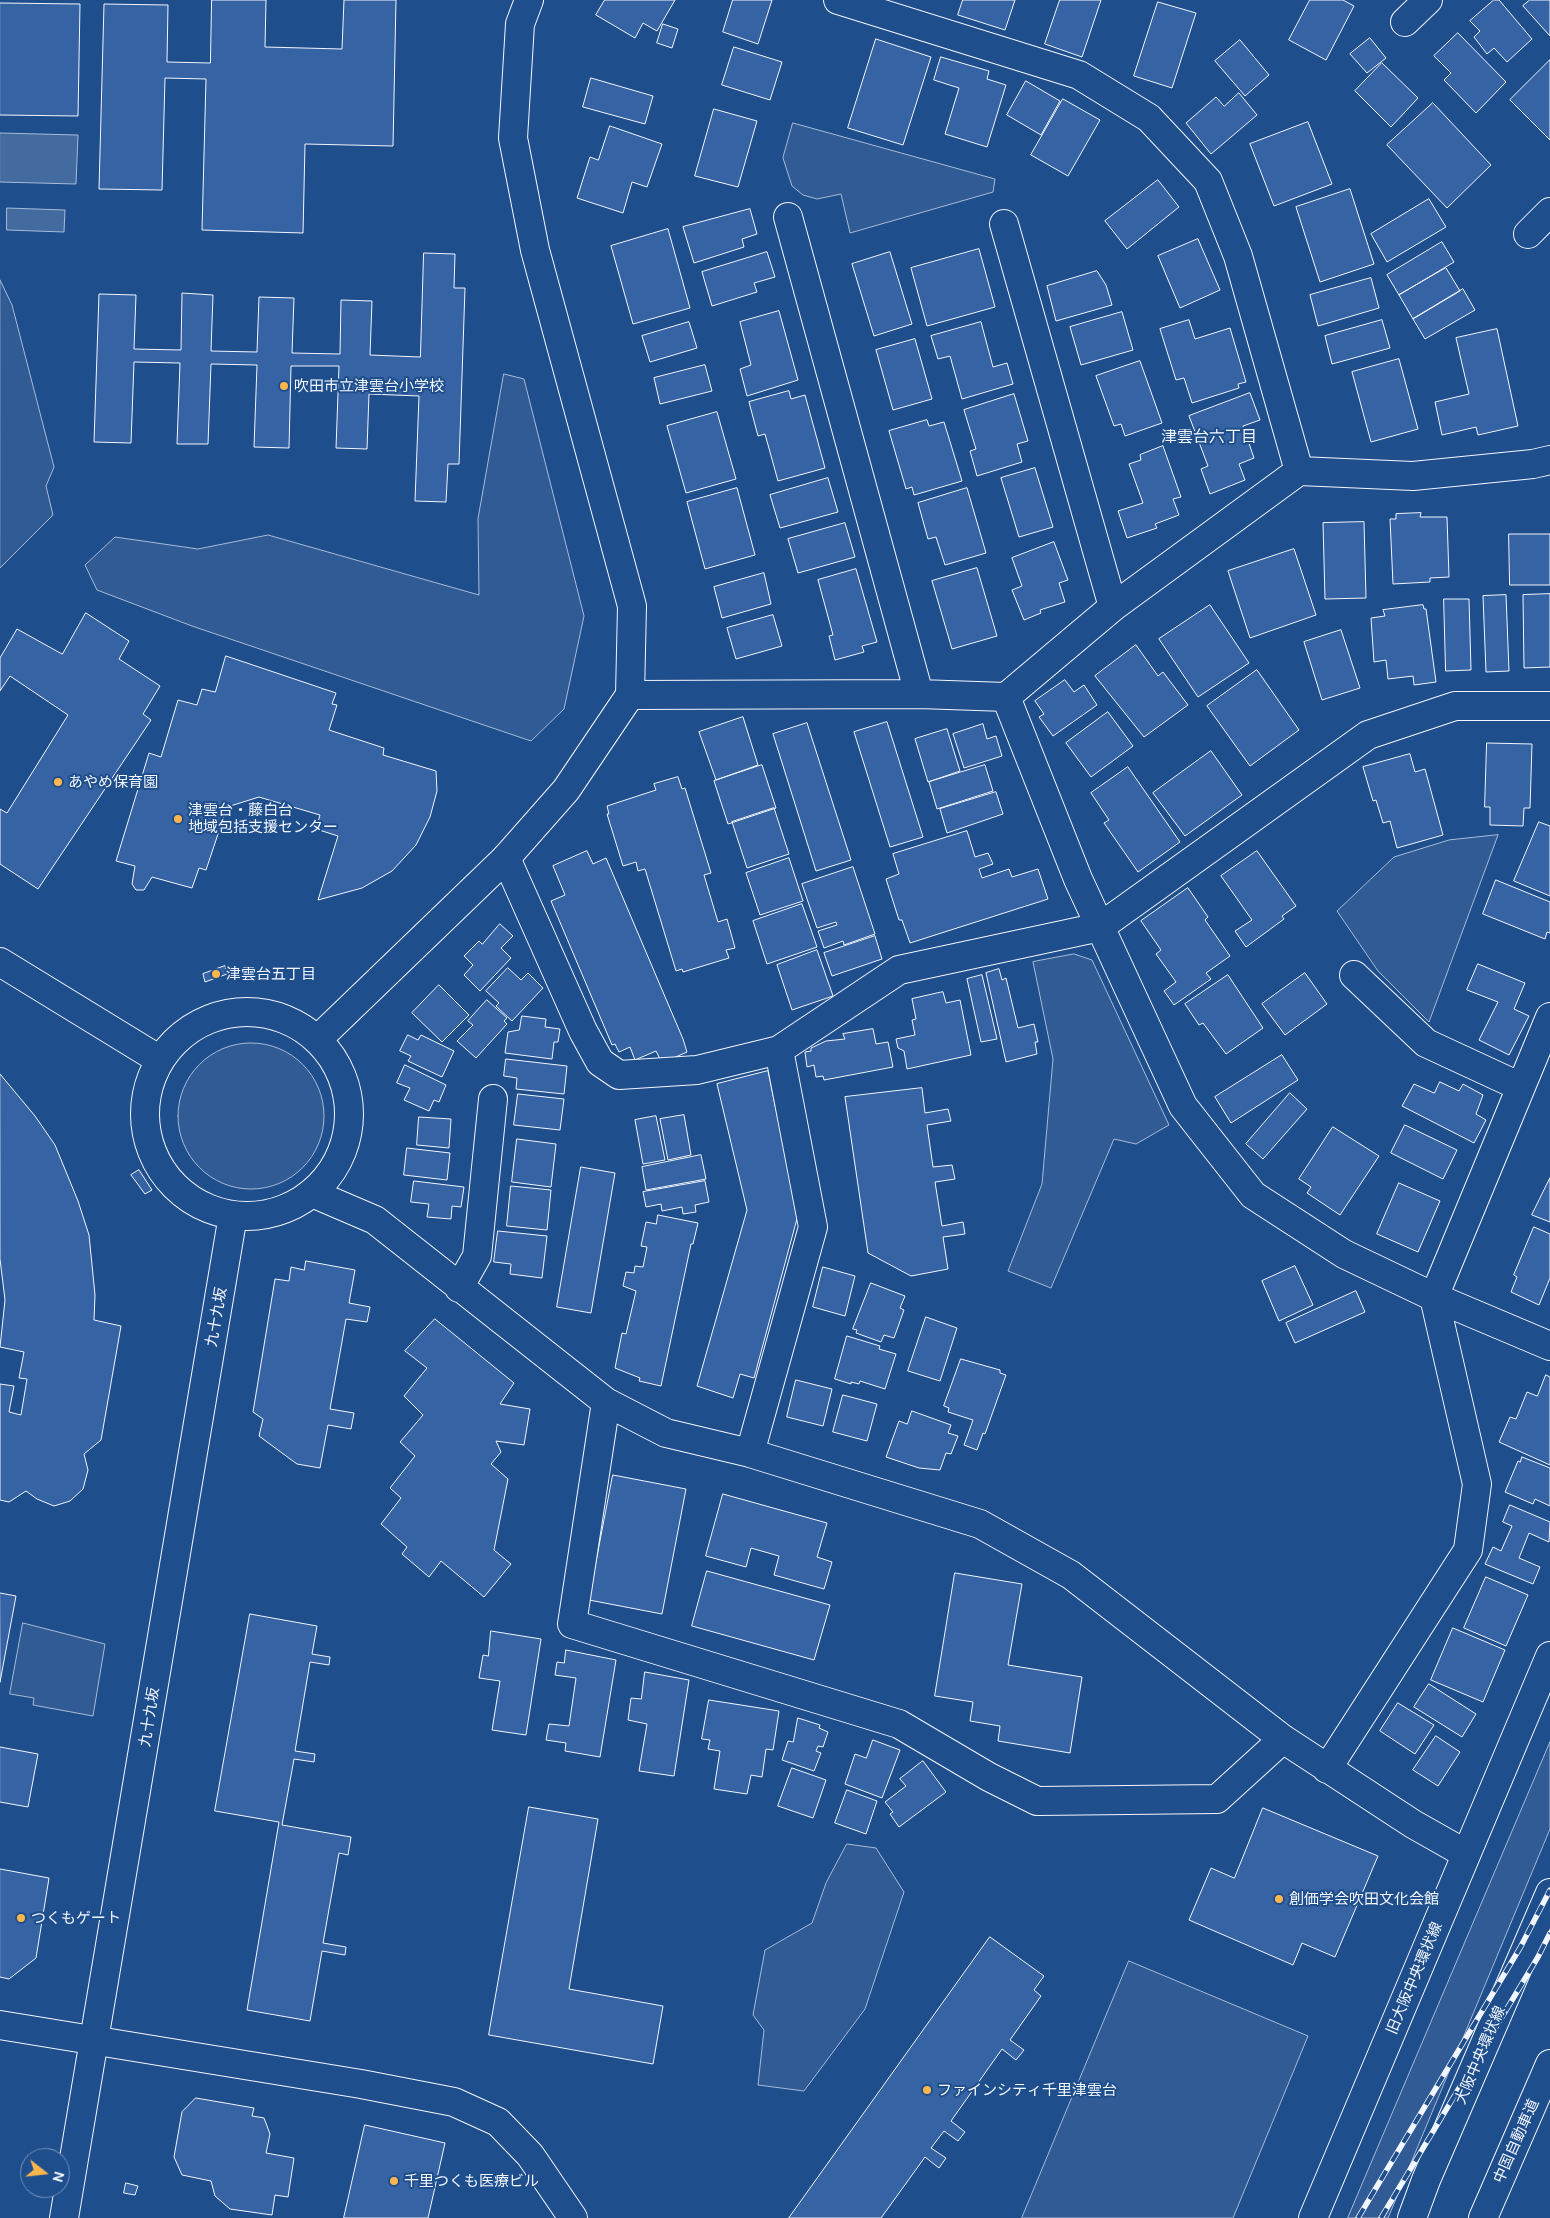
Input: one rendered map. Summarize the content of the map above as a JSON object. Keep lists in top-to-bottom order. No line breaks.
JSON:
{"streets":{"main road":["九十九坂","旧大阪中央環状線","大阪中央環状線","中国自動車道"]},"districts":["津雲台六丁目"],"places":["吹田市立津雲台小学校","あやめ保育園","津雲台・藤白台 地域包括支援センター","津雲台五丁目","創価学会吹田文化会館","つくもゲート","ファインシティ千里津雲台","千里つくも医療ビル"],"north":"right"}
